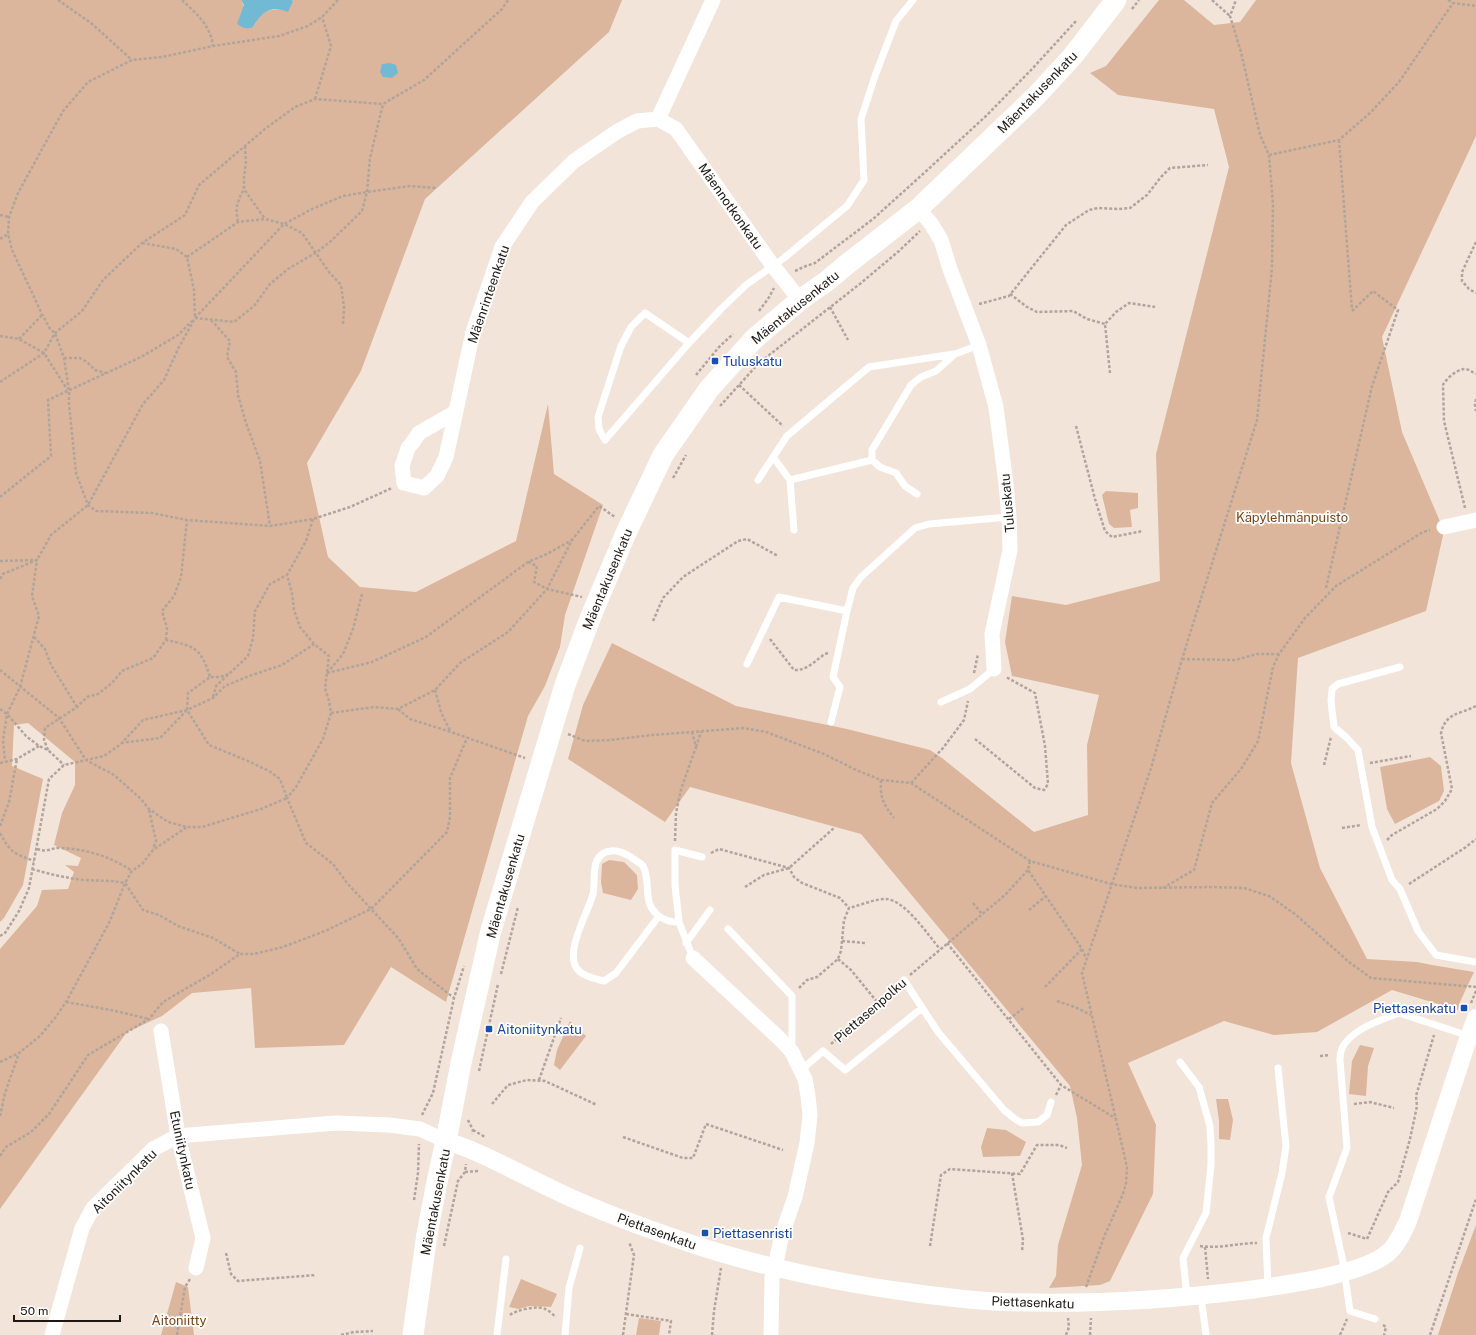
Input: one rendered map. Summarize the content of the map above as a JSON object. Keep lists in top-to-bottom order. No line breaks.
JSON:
{"streets":{"main road":["Mäentakusenkatu"],"street":["Mäennotkonkatu","Mäenrinteenkatu","Tuluskatu","Etuniitynkatu","Aitoniitynkatu","Piettasenkatu"],"lane":["Piettasenpolku"]},"crossings":[["Mäentakusenkatu","Mäennotkonkatu"],["Mäentakusenkatu","Tuluskatu"],["Mäentakusenkatu","Aitoniitynkatu"],["Mäentakusenkatu","Piettasenkatu"],["Mäennotkonkatu","Mäenrinteenkatu"],["Etuniitynkatu","Aitoniitynkatu"],["Aitoniitynkatu","Piettasenkatu"]],"parks":["Käpylehmänpuisto","Aitoniitty"],"places":{"transit":["Tuluskatu","Piettasenkatu","Aitoniitynkatu","Piettasenristi"]},"scale_bar":"50 m"}
